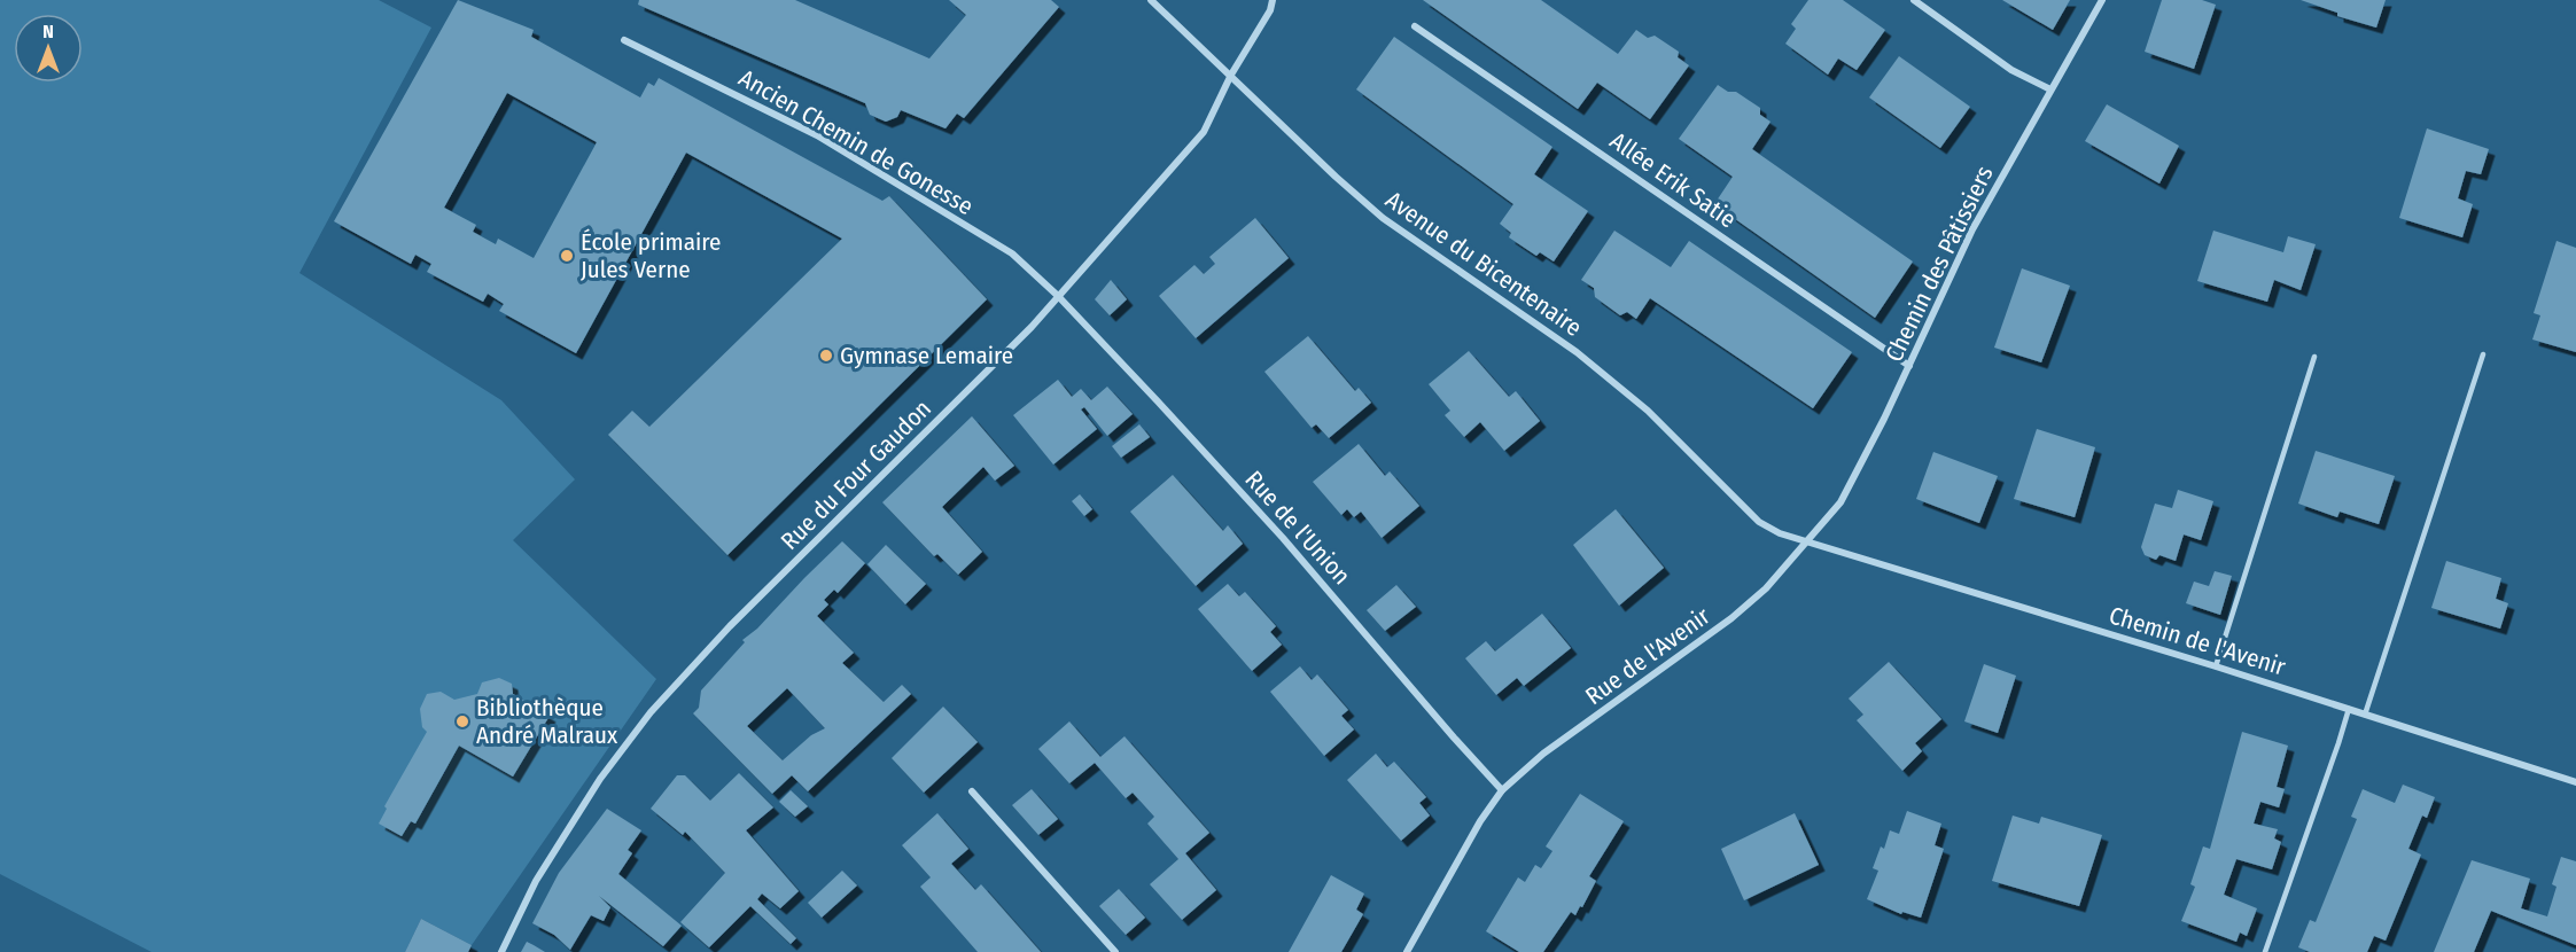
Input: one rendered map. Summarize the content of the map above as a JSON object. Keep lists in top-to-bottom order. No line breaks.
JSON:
{"streets":{"street":["Ancien Chemin de Gonesse","Allée Erik Satie","Avenue du Bicentenaire","Chemin des Pâtissiers","Rue du Four Gaudon","Rue de l'Union","Chemin de l'Avenir","Rue de l'Avenir"]},"crossings":[["Ancien Chemin de Gonesse","Rue du Four Gaudon"],["Ancien Chemin de Gonesse","Rue de l'Union"],["Allée Erik Satie","Chemin des Pâtissiers"],["Avenue du Bicentenaire","Chemin des Pâtissiers"],["Avenue du Bicentenaire","Rue du Four Gaudon"],["Avenue du Bicentenaire","Chemin de l'Avenir"],["Avenue du Bicentenaire","Rue de l'Avenir"],["Chemin des Pâtissiers","Chemin de l'Avenir"],["Chemin des Pâtissiers","Rue de l'Avenir"],["Rue du Four Gaudon","Rue de l'Union"],["Rue de l'Union","Rue de l'Avenir"],["Chemin de l'Avenir","Rue de l'Avenir"]],"places":["École primaire Jules Verne","Gymnase Lemaire","Bibliothèque André Malraux"],"north":"top"}
